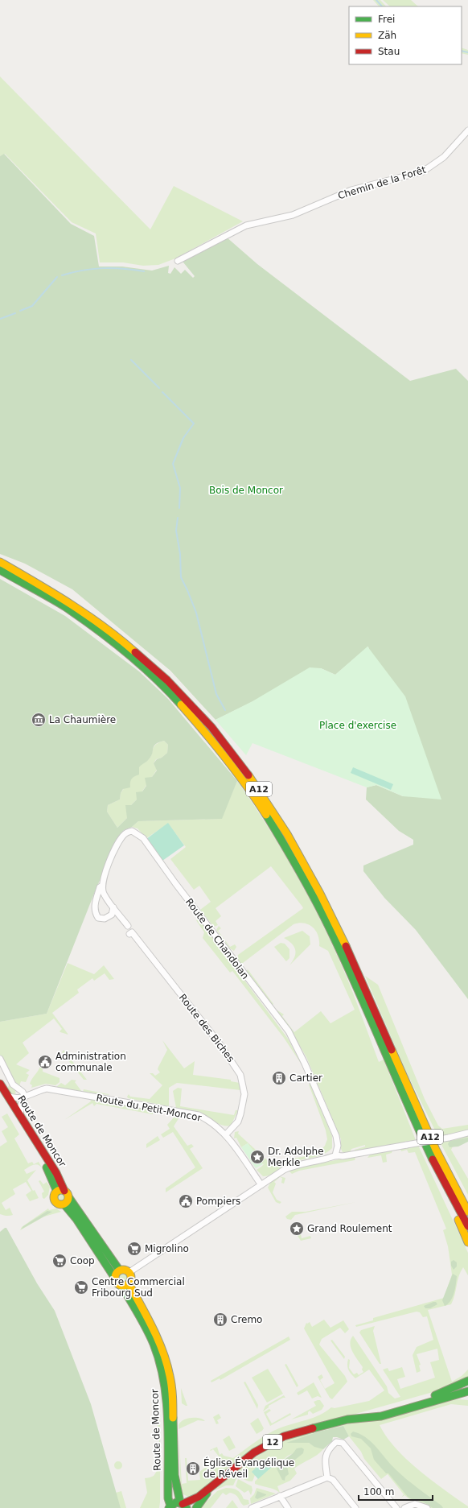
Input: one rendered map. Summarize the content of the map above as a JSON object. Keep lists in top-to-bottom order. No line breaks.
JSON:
{"streets":{"main road":["A12","Route de Moncor","12"],"street":["Chemin de la Forêt","Route de Chandolan","Route des Biches","Route du Petit-Moncor"]},"crossings":[["Route des Biches","Route du Petit-Moncor"],["Route du Petit-Moncor","Route de Moncor"],["Route de Moncor","12"]],"parks":["Bois de Moncor","Place d'exercise"],"places":{"museum":["La Chaumière"],"public building":["Administration communale","Pompiers"],"building":["Cartier","Cremo","Église Évangélique de Réveil"],"place":["Dr. Adolphe Merkle","Grand Roulement"],"supermarket":["Migrolino","Coop","Centre Commercial Fribourg Sud"]},"legend":["Frei","Zäh","Stau"],"scale_bar":"100 m"}
